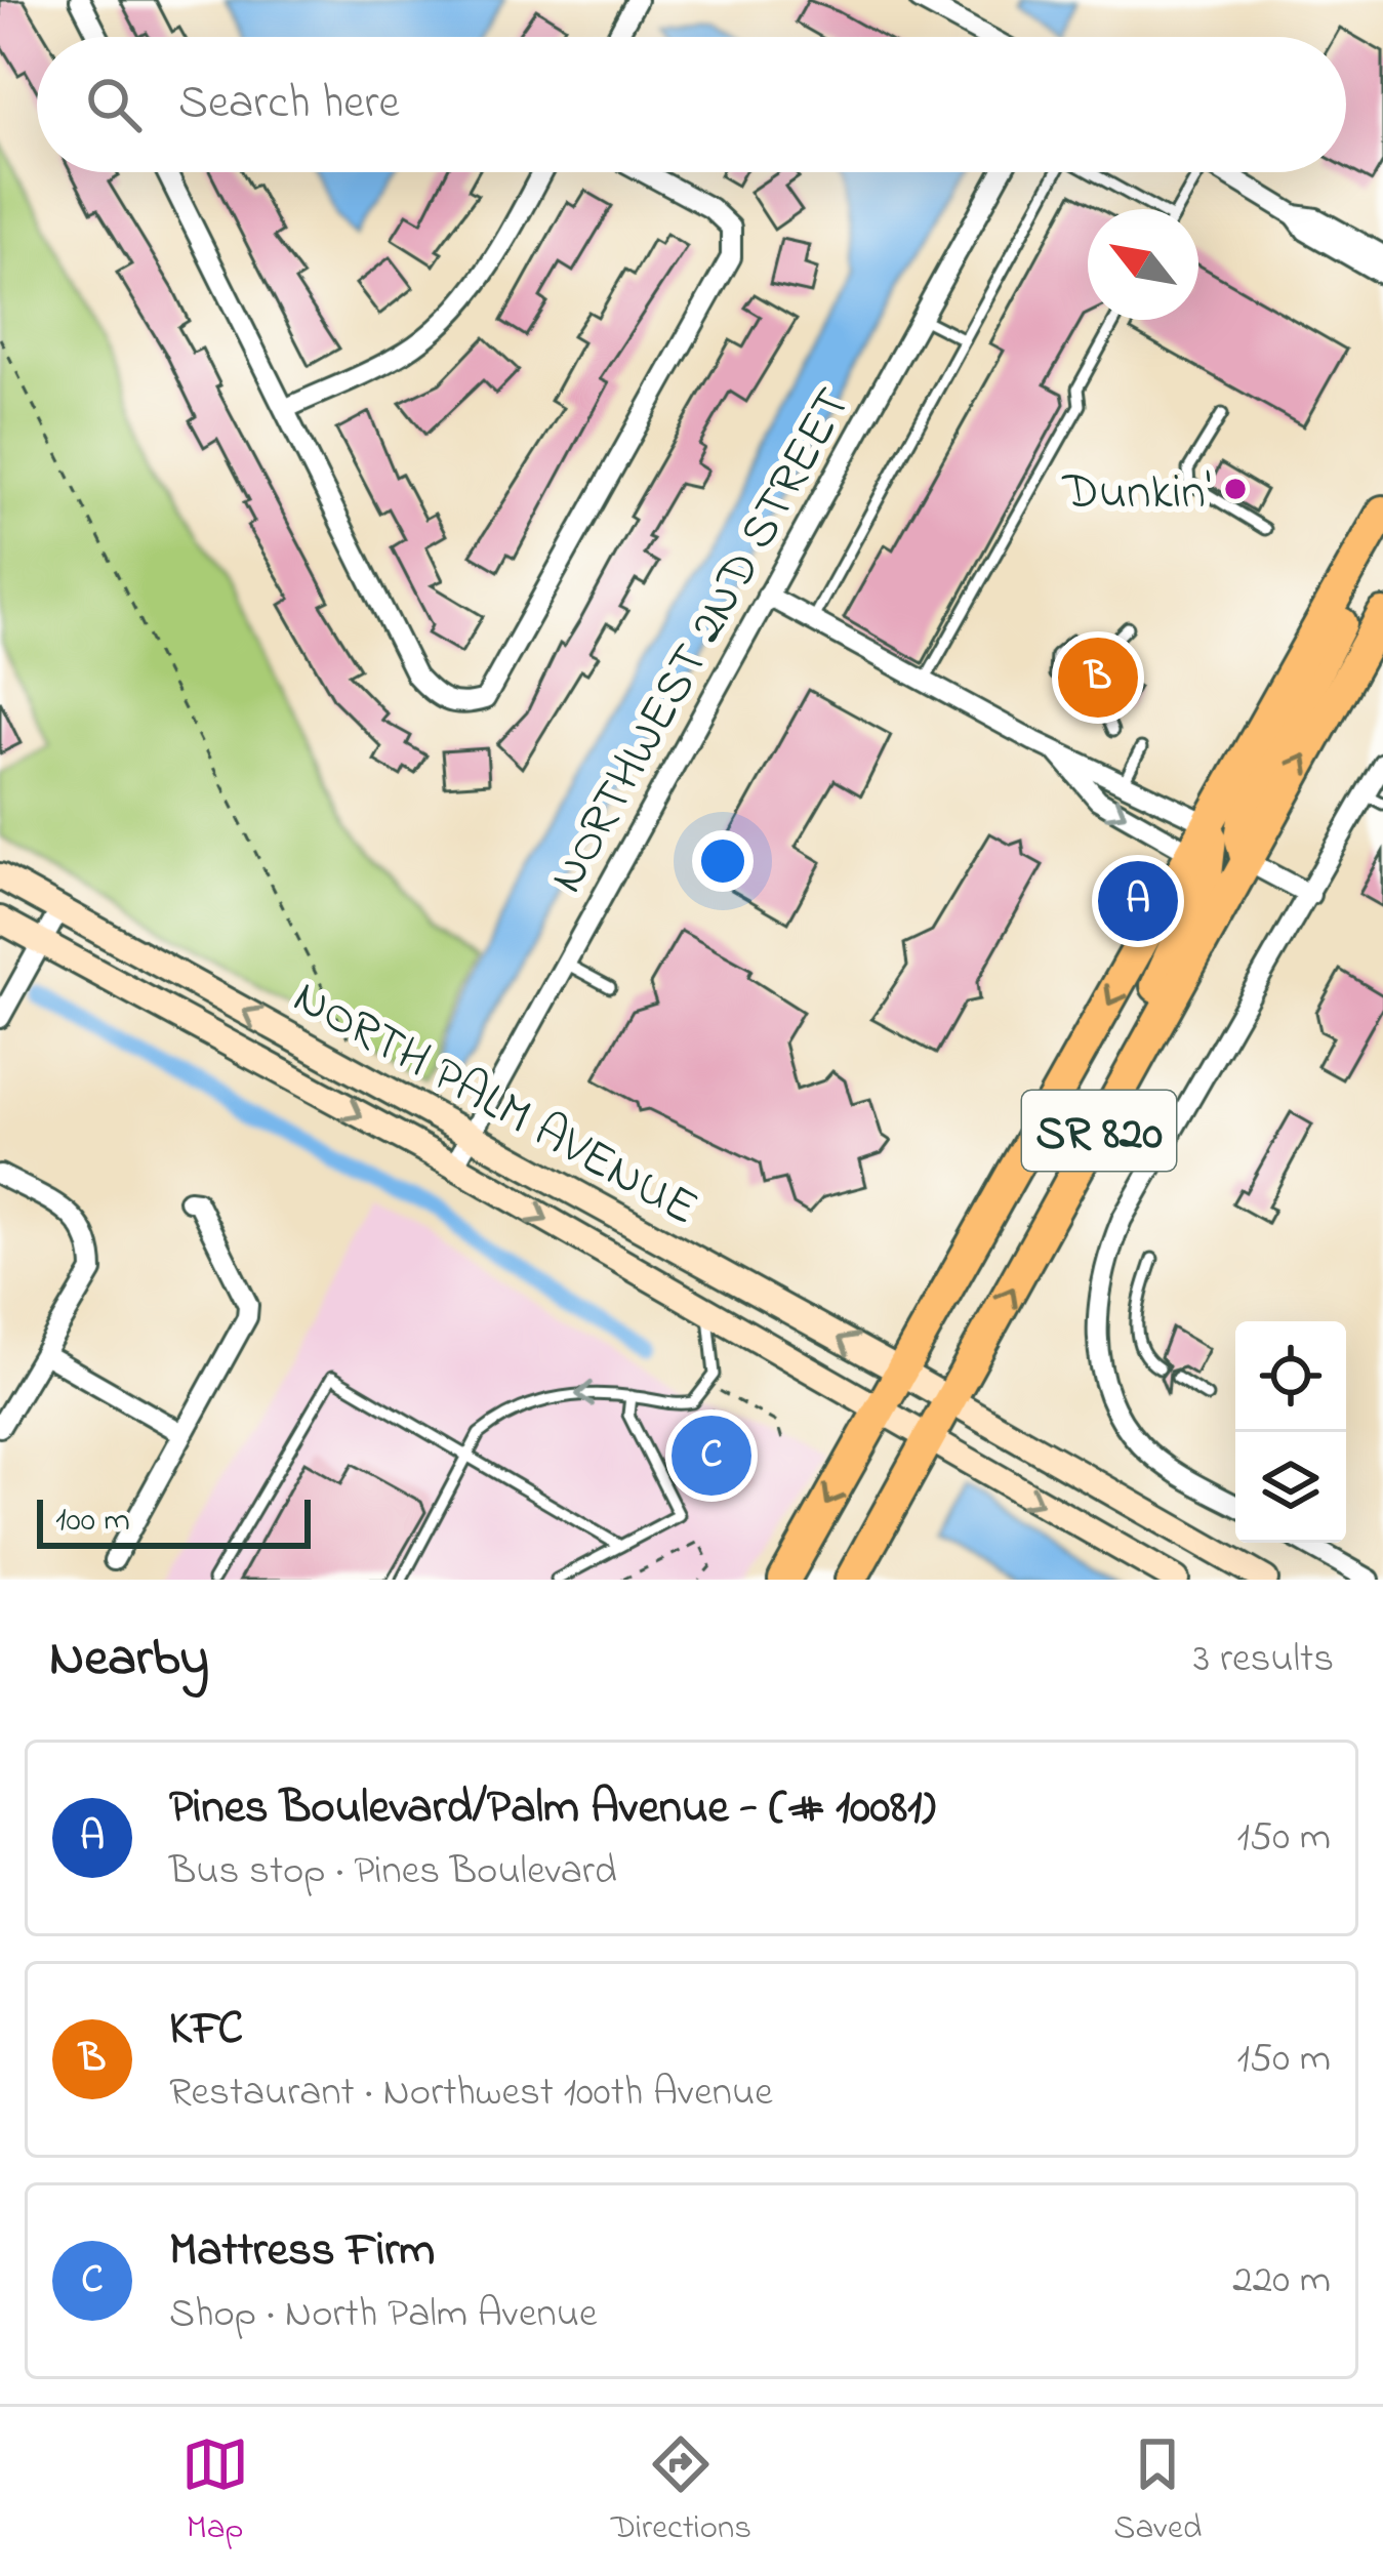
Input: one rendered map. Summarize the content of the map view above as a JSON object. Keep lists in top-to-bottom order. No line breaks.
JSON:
{"streets":{"highway":["SR 820"],"main road":["NORTH PALM AVENUE"],"street":["NORTHWEST 2ND STREET"]},"crossings":[["NORTHWEST 2ND STREET","NORTH PALM AVENUE"],["NORTH PALM AVENUE","SR 820"]],"places":["Dunkin'"],"scale_bar":"100 m","north":"top left","page":{"search":"Search here","pins":["B","A","C"],"scale":"100 m","heading":["Nearby","3 results"],"list":[{"mark":"A","name":"Pines Boulevard/Palm Avenue - (# 10081)","note":"Bus stop · Pines Boulevard","value":"150 m"},{"mark":"B","name":"KFC","note":"Restaurant · Northwest 100th Avenue","value":"150 m"},{"mark":"C","name":"Mattress Firm","note":"Shop · North Palm Avenue","value":"220 m"}],"nav":["Map","Directions","Saved"]}}
